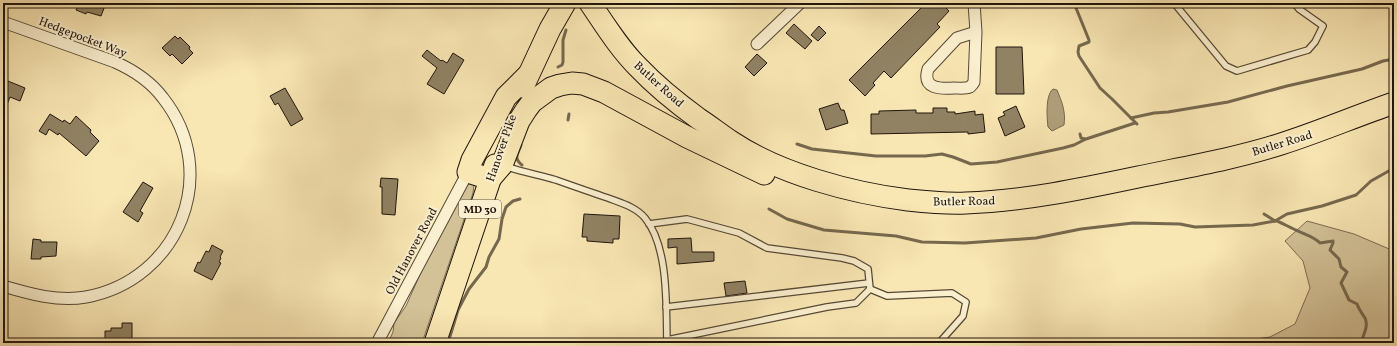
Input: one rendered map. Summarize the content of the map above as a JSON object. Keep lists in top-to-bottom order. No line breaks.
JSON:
{"streets":{"highway":["Butler Road","Hanover Pike","MD 30"],"street":["Hedgepocket Way","Old Hanover Road"]}}
